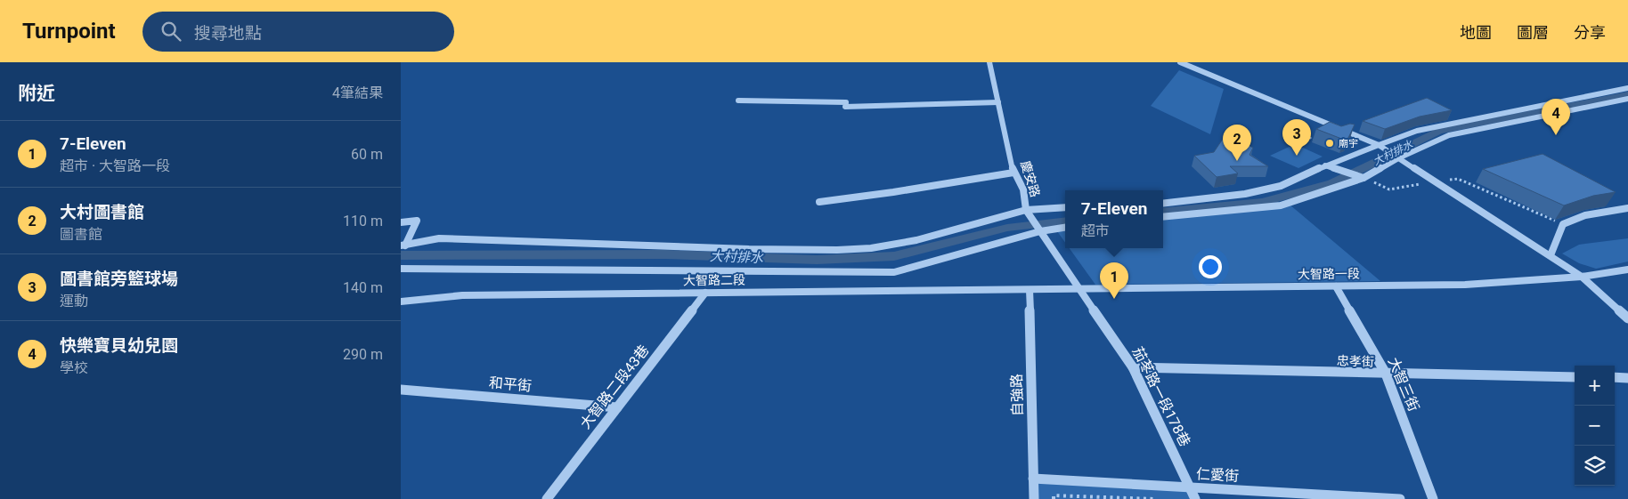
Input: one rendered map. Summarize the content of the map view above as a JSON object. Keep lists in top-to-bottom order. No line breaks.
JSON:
{"streets":{"street":["慶安路","大智路一段","大智路二段","忠孝街","和平街","大智三街","自強路","茄苳路一段178巷","仁愛街"],"lane":["大智路二段43巷"]},"crossings":[["慶安路","大智路一段"],["慶安路","茄苳路一段178巷"],["大智路一段","大智路二段"],["大智路一段","大智三街"],["大智路一段","自強路"],["大智路一段","茄苳路一段178巷"],["大智路二段","大智路二段43巷"],["大智路二段","自強路"],["忠孝街","大智三街"],["忠孝街","茄苳路一段178巷"],["和平街","大智路二段43巷"],["自強路","仁愛街"],["茄苳路一段178巷","仁愛街"]],"water":["大村排水"],"places":["廟宇"],"page":{"header":"Turnpoint","search":"搜尋地點","nav":["地圖","圖層","分享"],"heading":["附近","4筆結果"],"pins":["4","3","2","1"],"list":[{"mark":"1","name":"7-Eleven","note":"超市 · 大智路一段","value":"60 m"},{"mark":"2","name":"大村圖書館","note":"圖書館","value":"110 m"},{"mark":"3","name":"圖書館旁籃球場","note":"運動","value":"140 m"},{"mark":"4","name":"快樂寶貝幼兒園","note":"學校","value":"290 m"}],"popup":["7-Eleven","超市"],"map_buttons":["+","−"]}}
